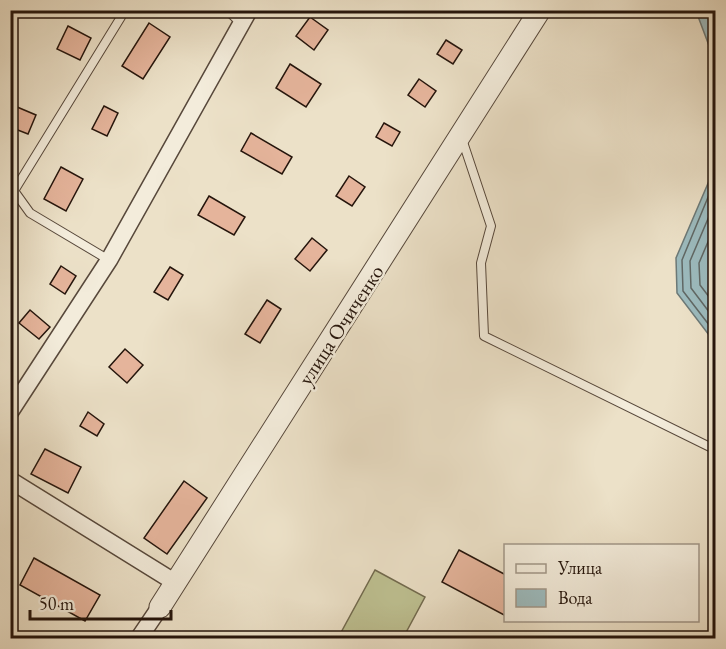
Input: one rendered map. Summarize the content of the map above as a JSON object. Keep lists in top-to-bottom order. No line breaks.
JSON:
{"streets":{"street":["улица Очиченко"]},"legend":["Улица","Вода"],"scale_bar":"50 m"}
